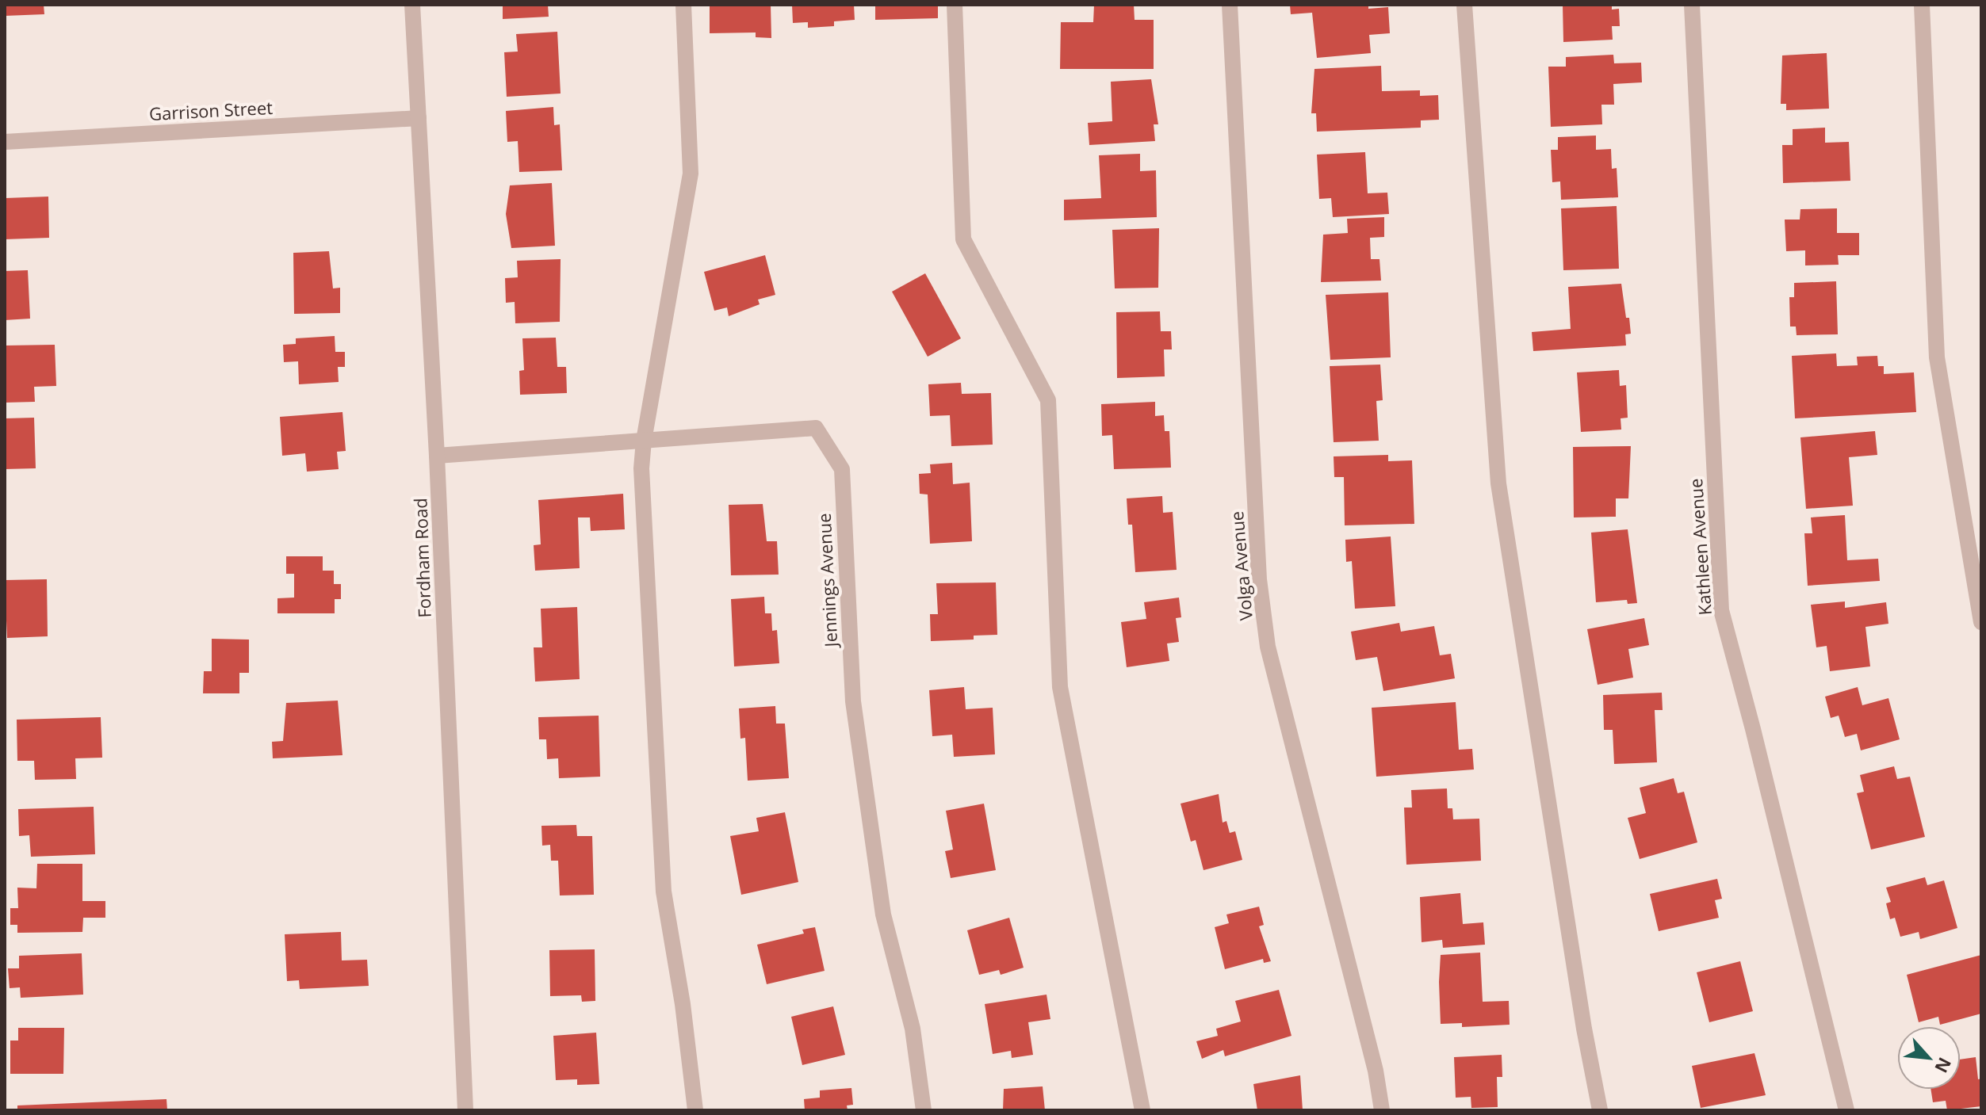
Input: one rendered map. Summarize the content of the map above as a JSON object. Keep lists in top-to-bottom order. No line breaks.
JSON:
{"streets":{"street":["Garrison Street","Kathleen Avenue","Fordham Road","Volga Avenue","Jennings Avenue"]},"crossings":[["Garrison Street","Fordham Road"],["Fordham Road","Jennings Avenue"]],"north":"bottom right"}
